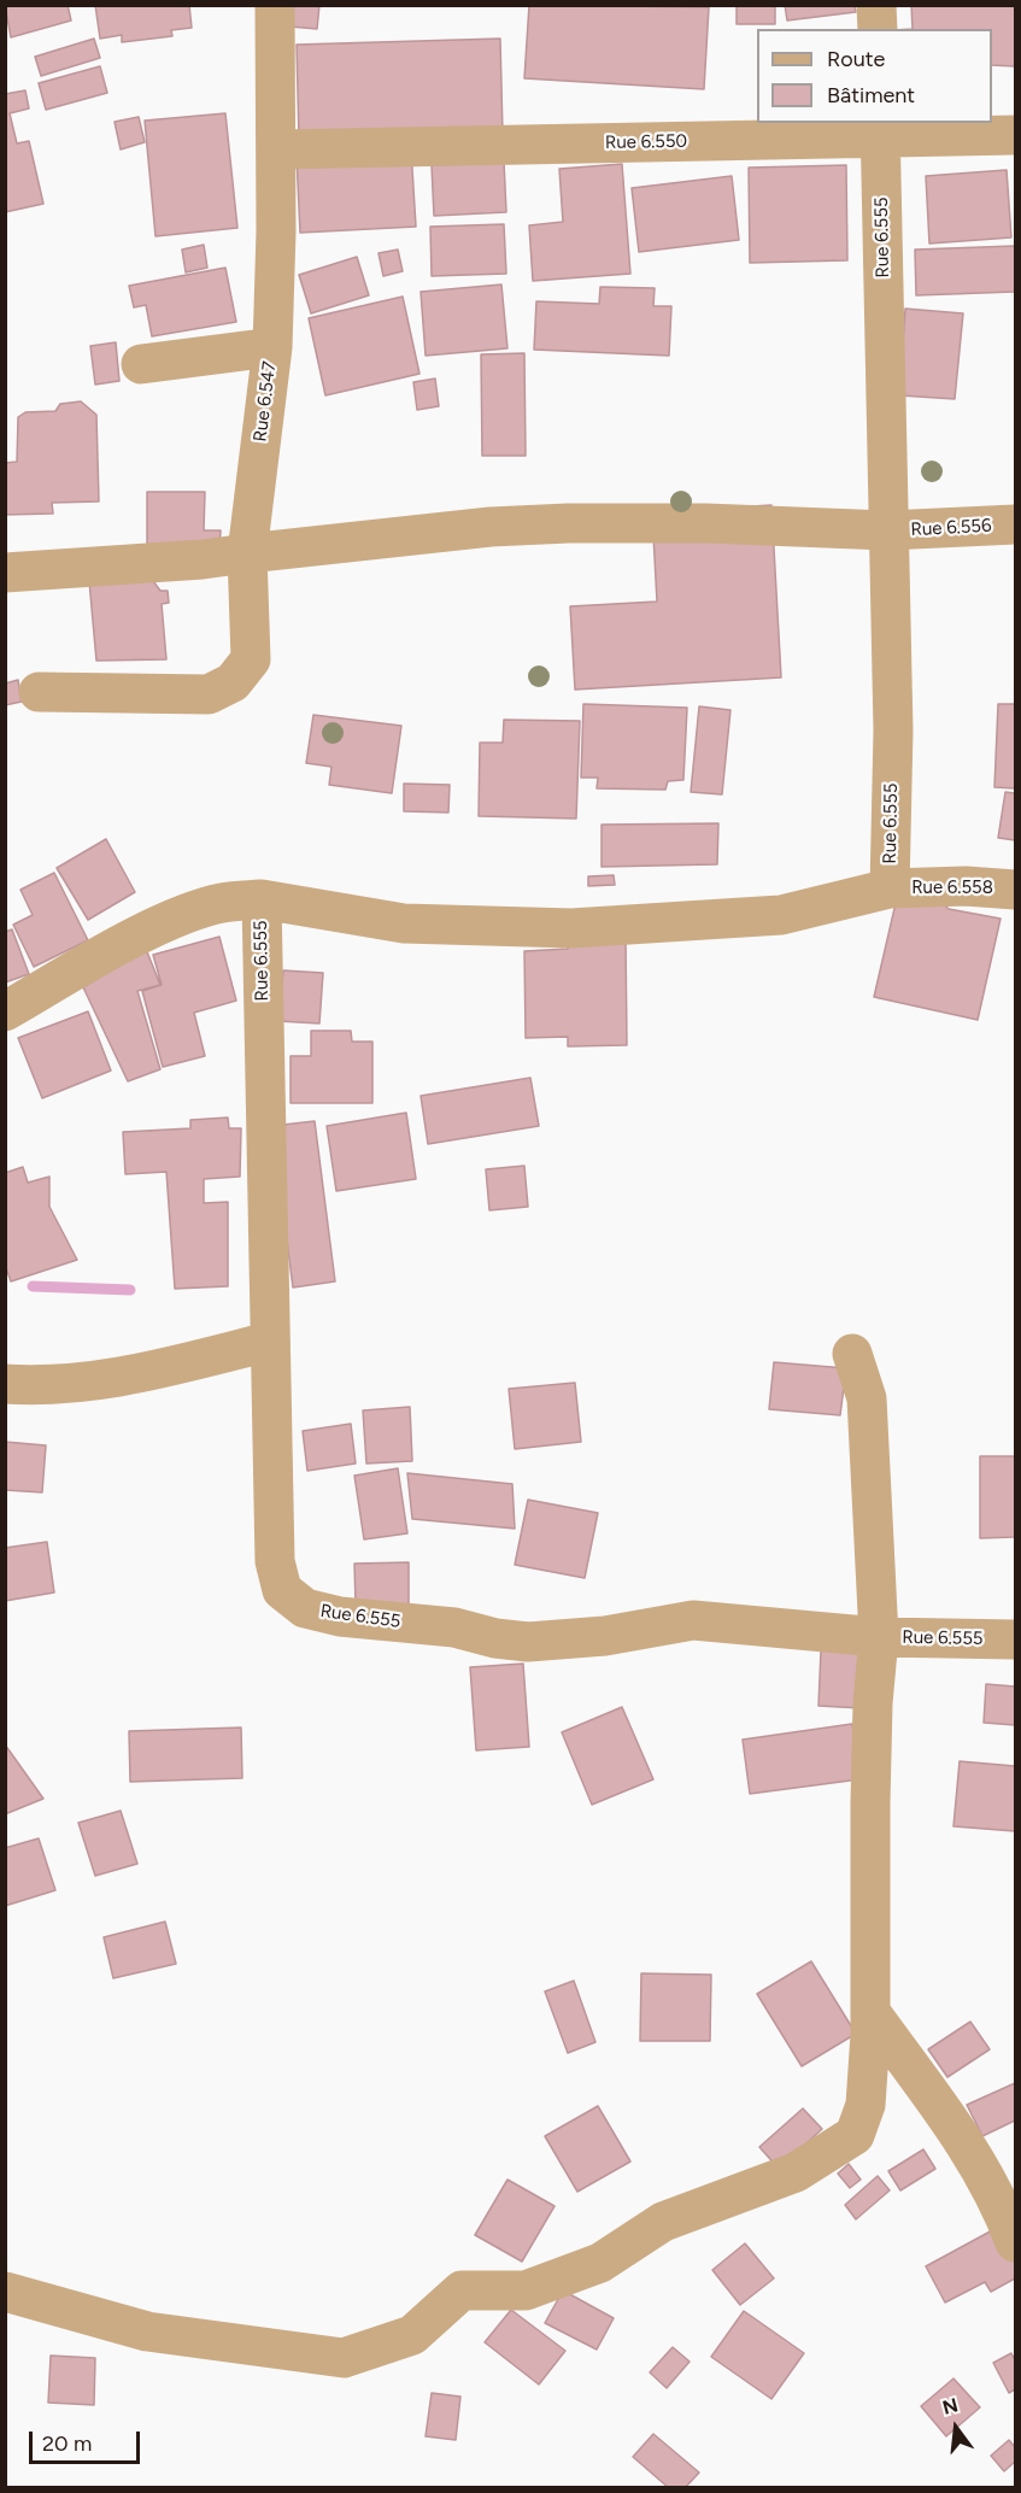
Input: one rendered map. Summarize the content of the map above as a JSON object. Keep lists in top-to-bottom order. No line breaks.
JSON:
{"streets":{"street":["Rue 6.550","Rue 6.555","Rue 6.547","Rue 6.556","Rue 6.558"]},"crossings":[["Rue 6.550","Rue 6.555"],["Rue 6.550","Rue 6.547"],["Rue 6.555","Rue 6.556"],["Rue 6.555","Rue 6.558"],["Rue 6.547","Rue 6.556"]],"legend":["Route","Bâtiment"],"scale_bar":"20 m","north":"top"}
